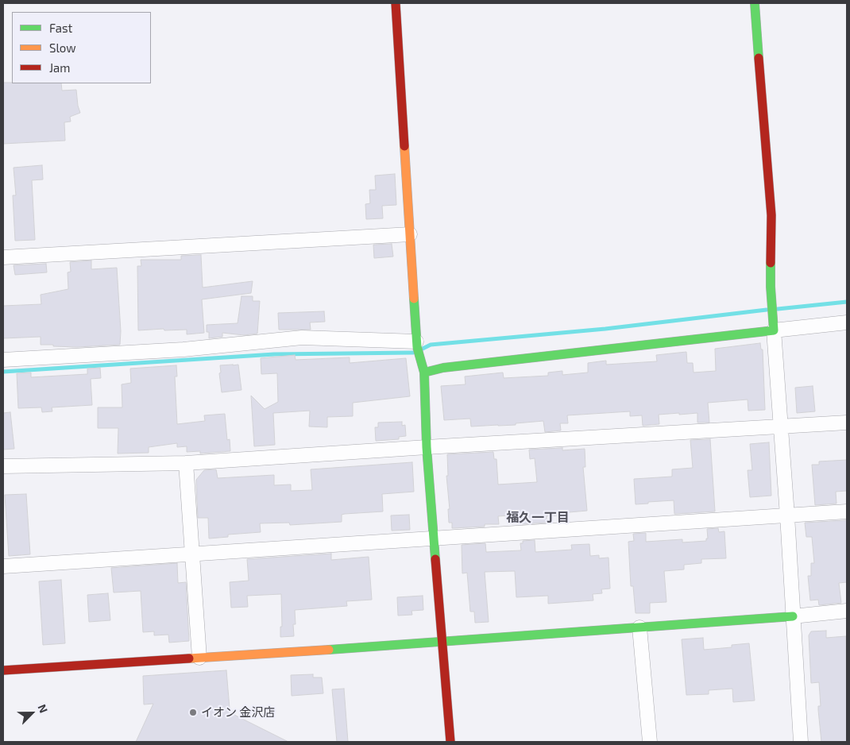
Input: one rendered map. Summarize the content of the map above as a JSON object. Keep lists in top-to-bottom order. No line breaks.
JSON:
{"districts":["福久一丁目"],"places":["イオン 金沢店"],"legend":["Fast","Slow","Jam"],"north":"top right"}
